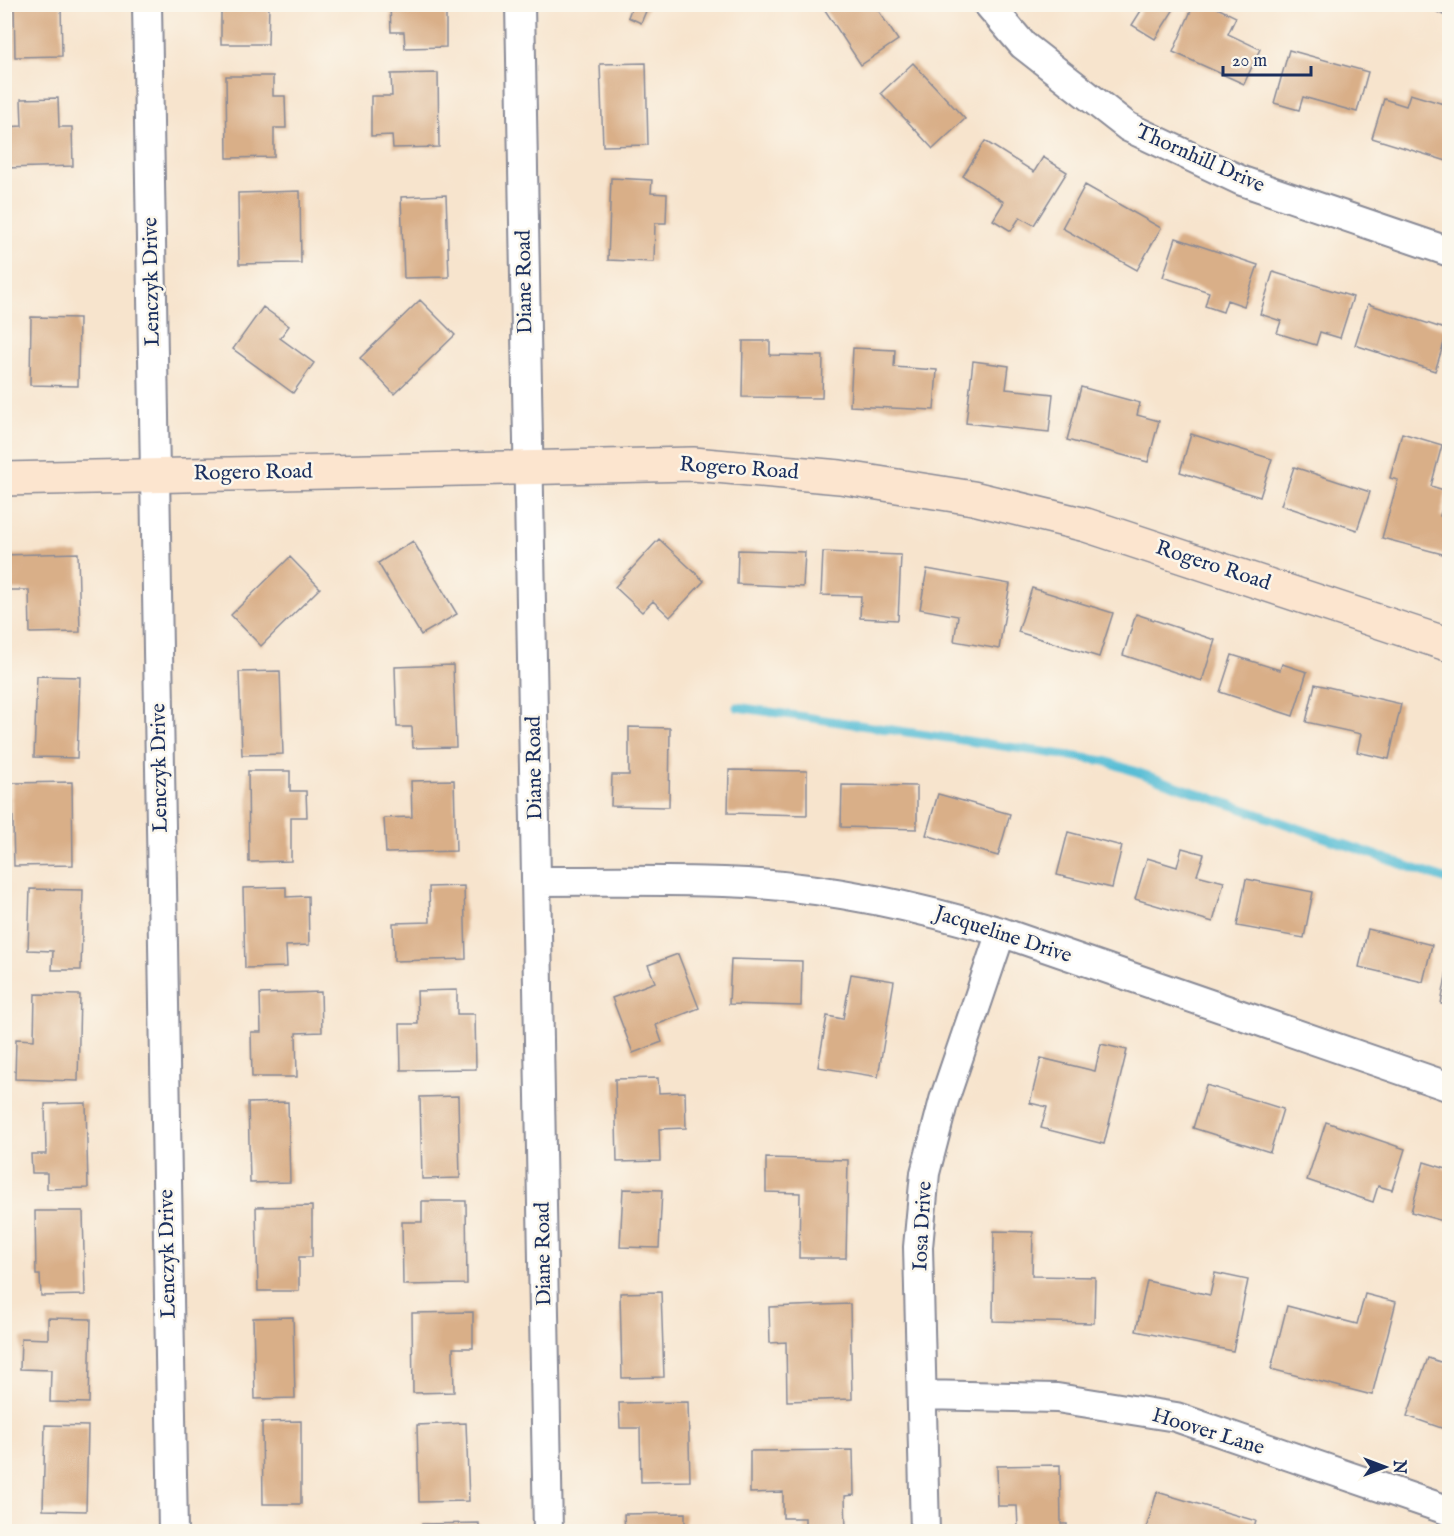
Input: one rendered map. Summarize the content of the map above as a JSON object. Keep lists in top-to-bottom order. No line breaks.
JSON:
{"streets":{"street":["Thornhill Drive","Lenczyk Drive","Diane Road","Rogero Road","Jacqueline Drive","Iosa Drive","Hoover Lane"]},"crossings":[["Lenczyk Drive","Rogero Road"],["Diane Road","Rogero Road"],["Diane Road","Jacqueline Drive"],["Jacqueline Drive","Iosa Drive"],["Iosa Drive","Hoover Lane"]],"scale_bar":"20 m","north":"right"}
